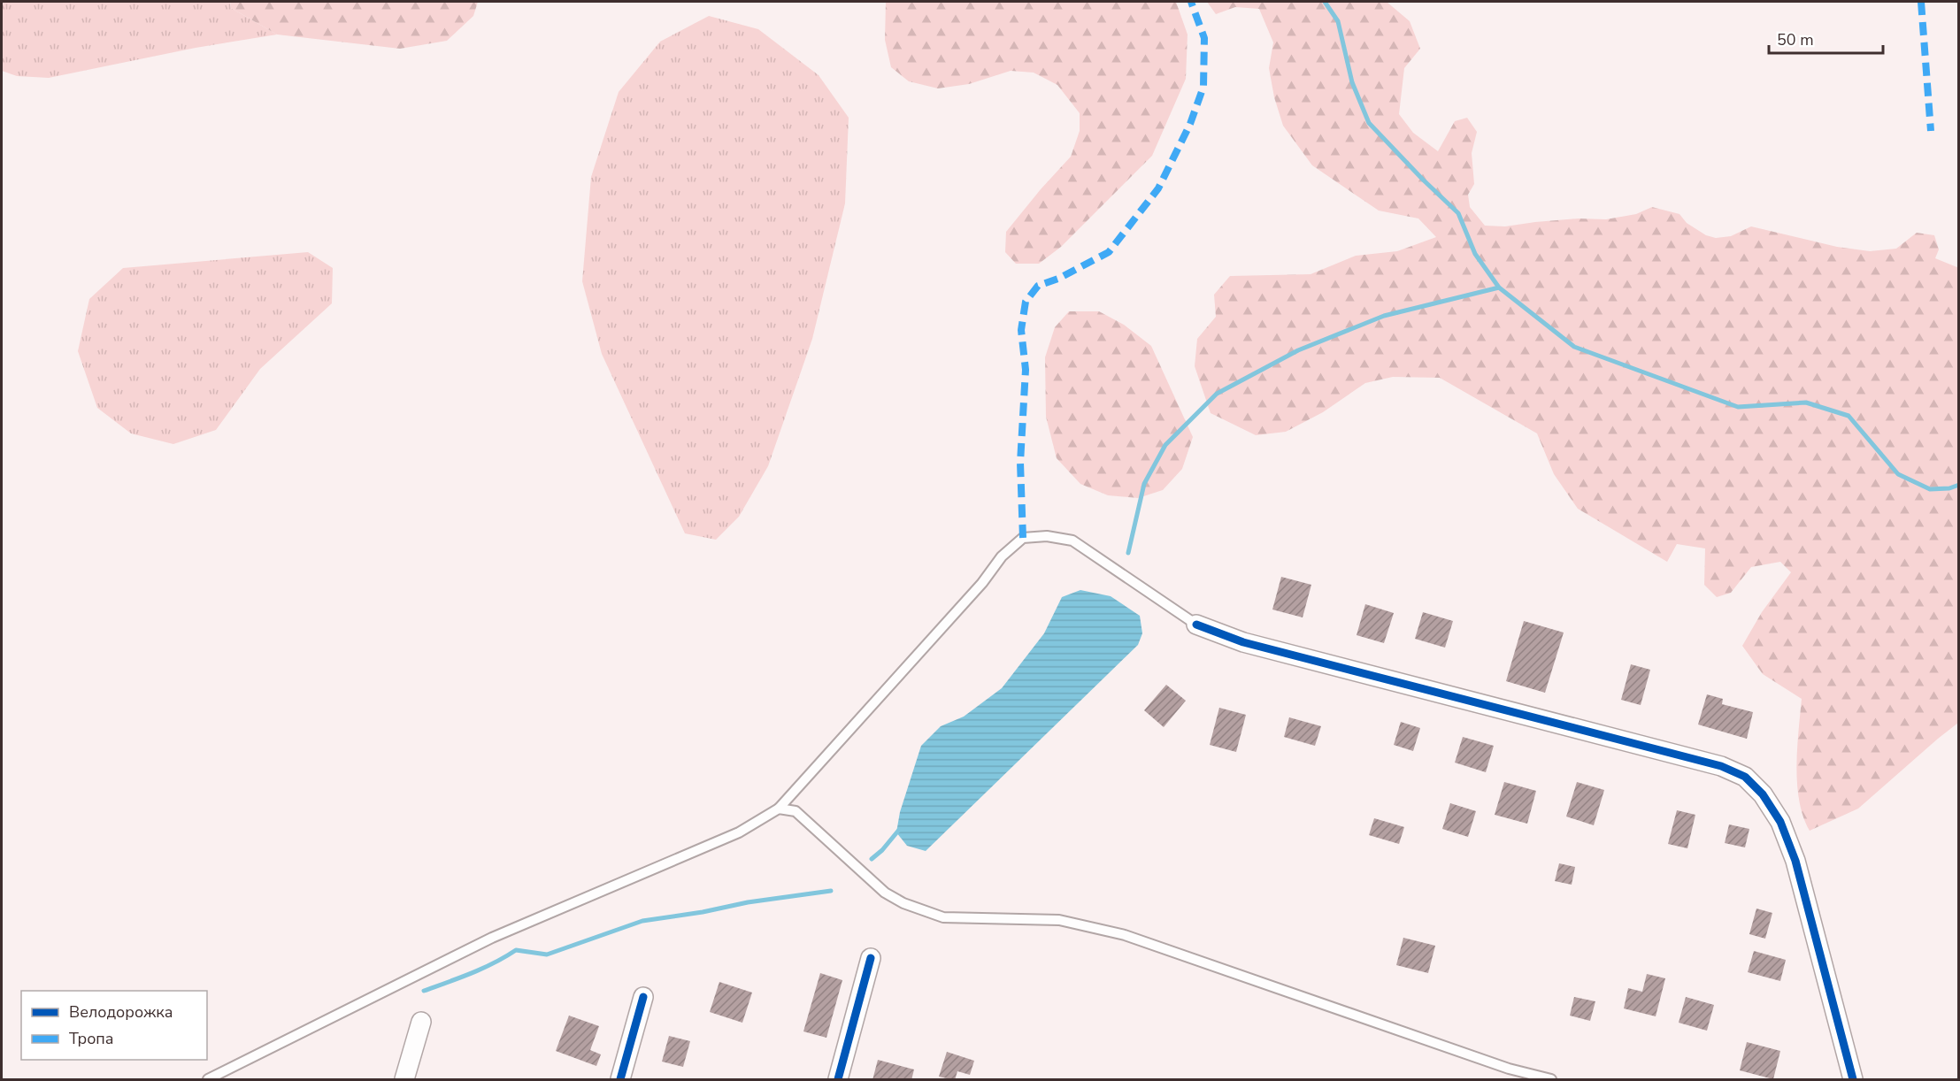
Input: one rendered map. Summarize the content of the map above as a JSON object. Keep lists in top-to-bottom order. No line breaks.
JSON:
{"legend":["Велодорожка","Тропа"],"scale_bar":"50 m"}
